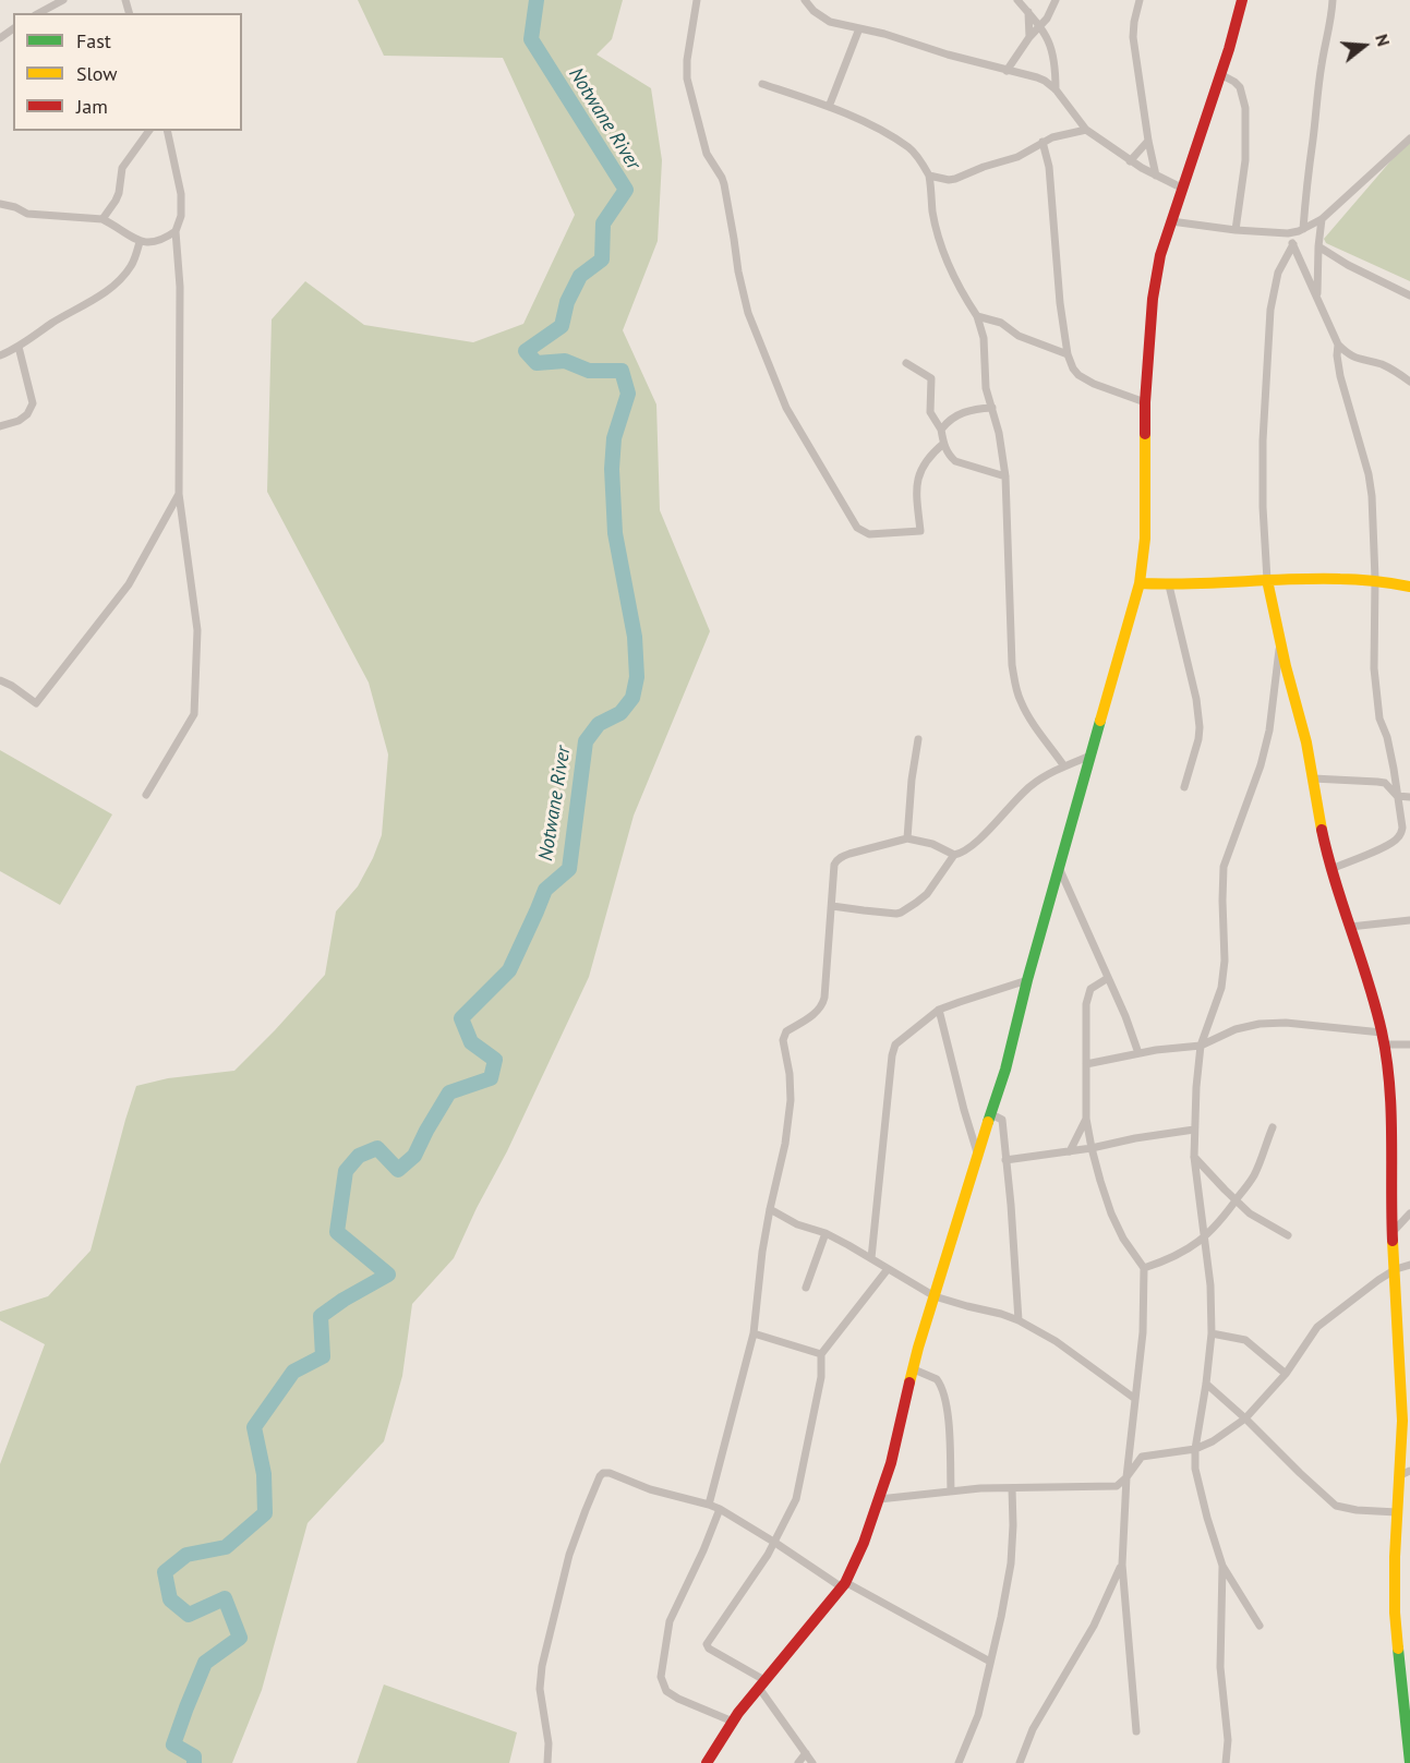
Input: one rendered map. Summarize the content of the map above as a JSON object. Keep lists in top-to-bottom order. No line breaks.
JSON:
{"water":["Notwane River"],"legend":["Fast","Slow","Jam"],"north":"right"}
